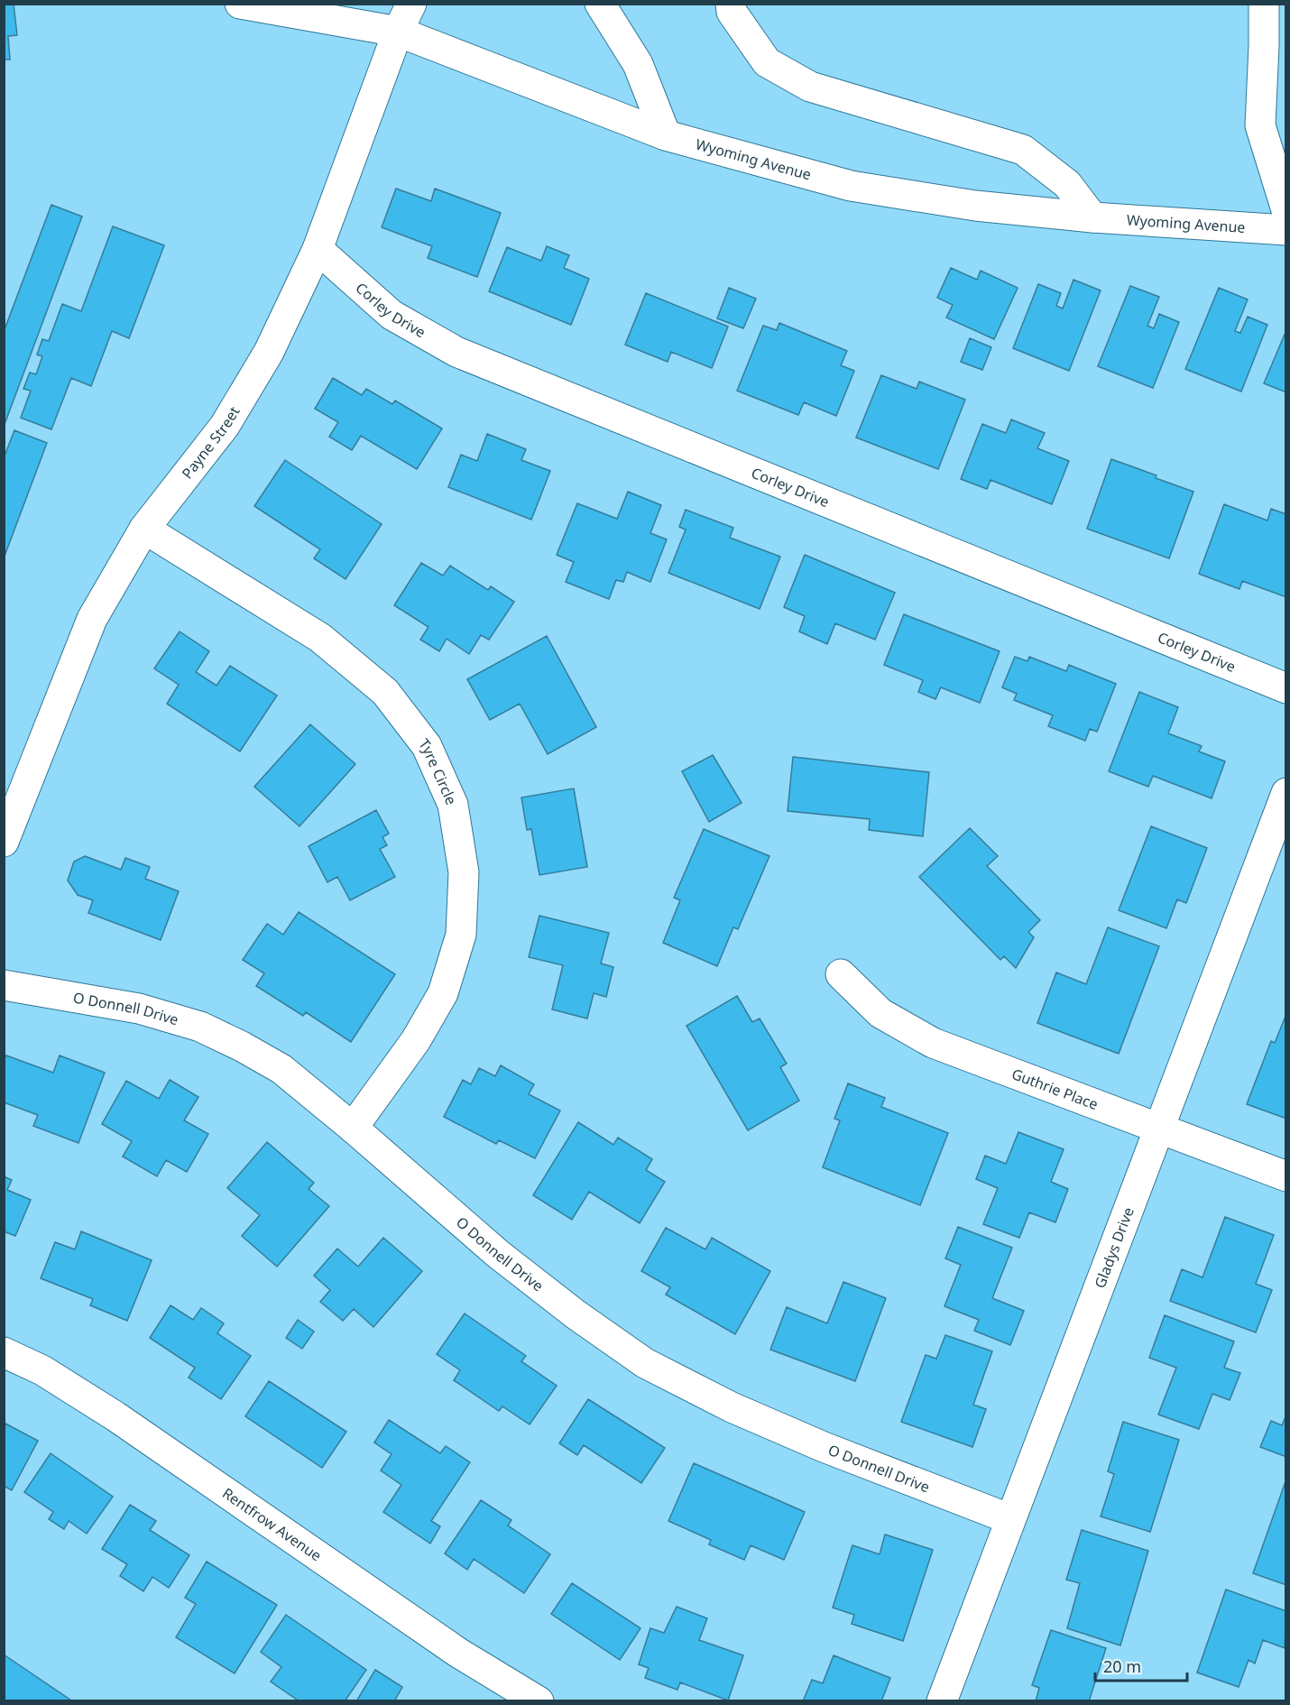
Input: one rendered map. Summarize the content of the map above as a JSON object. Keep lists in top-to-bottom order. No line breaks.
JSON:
{"streets":{"street":["Wyoming Avenue","Corley Drive","Payne Street","Tyre Circle","O Donnell Drive","Guthrie Place","Gladys Drive","Rentfrow Avenue"]},"crossings":[["Wyoming Avenue","Payne Street"],["Corley Drive","Payne Street"],["Payne Street","Tyre Circle"],["Tyre Circle","O Donnell Drive"],["O Donnell Drive","Gladys Drive"],["Guthrie Place","Gladys Drive"]],"scale_bar":"20 m"}
